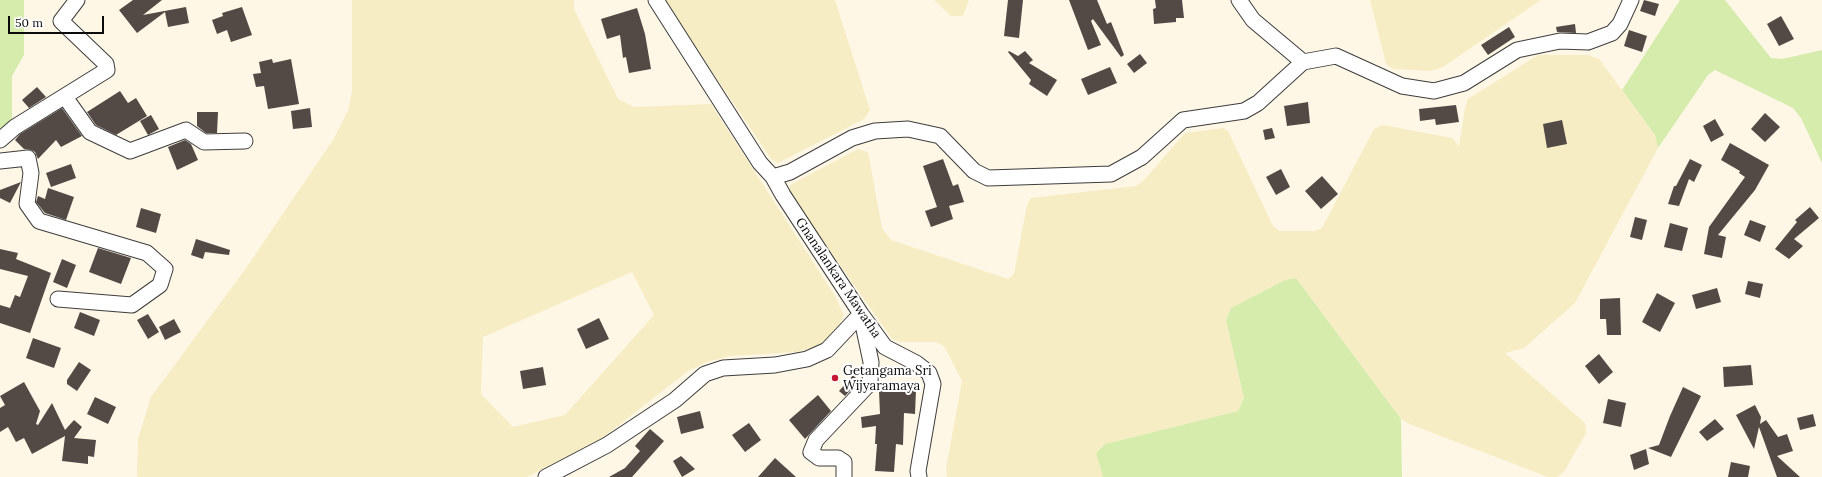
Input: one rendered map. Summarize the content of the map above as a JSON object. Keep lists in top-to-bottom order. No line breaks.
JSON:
{"streets":{"street":["Gnanalankara Mawatha"]},"places":["Getangama Sri Wijyaramaya"],"scale_bar":"50 m"}
